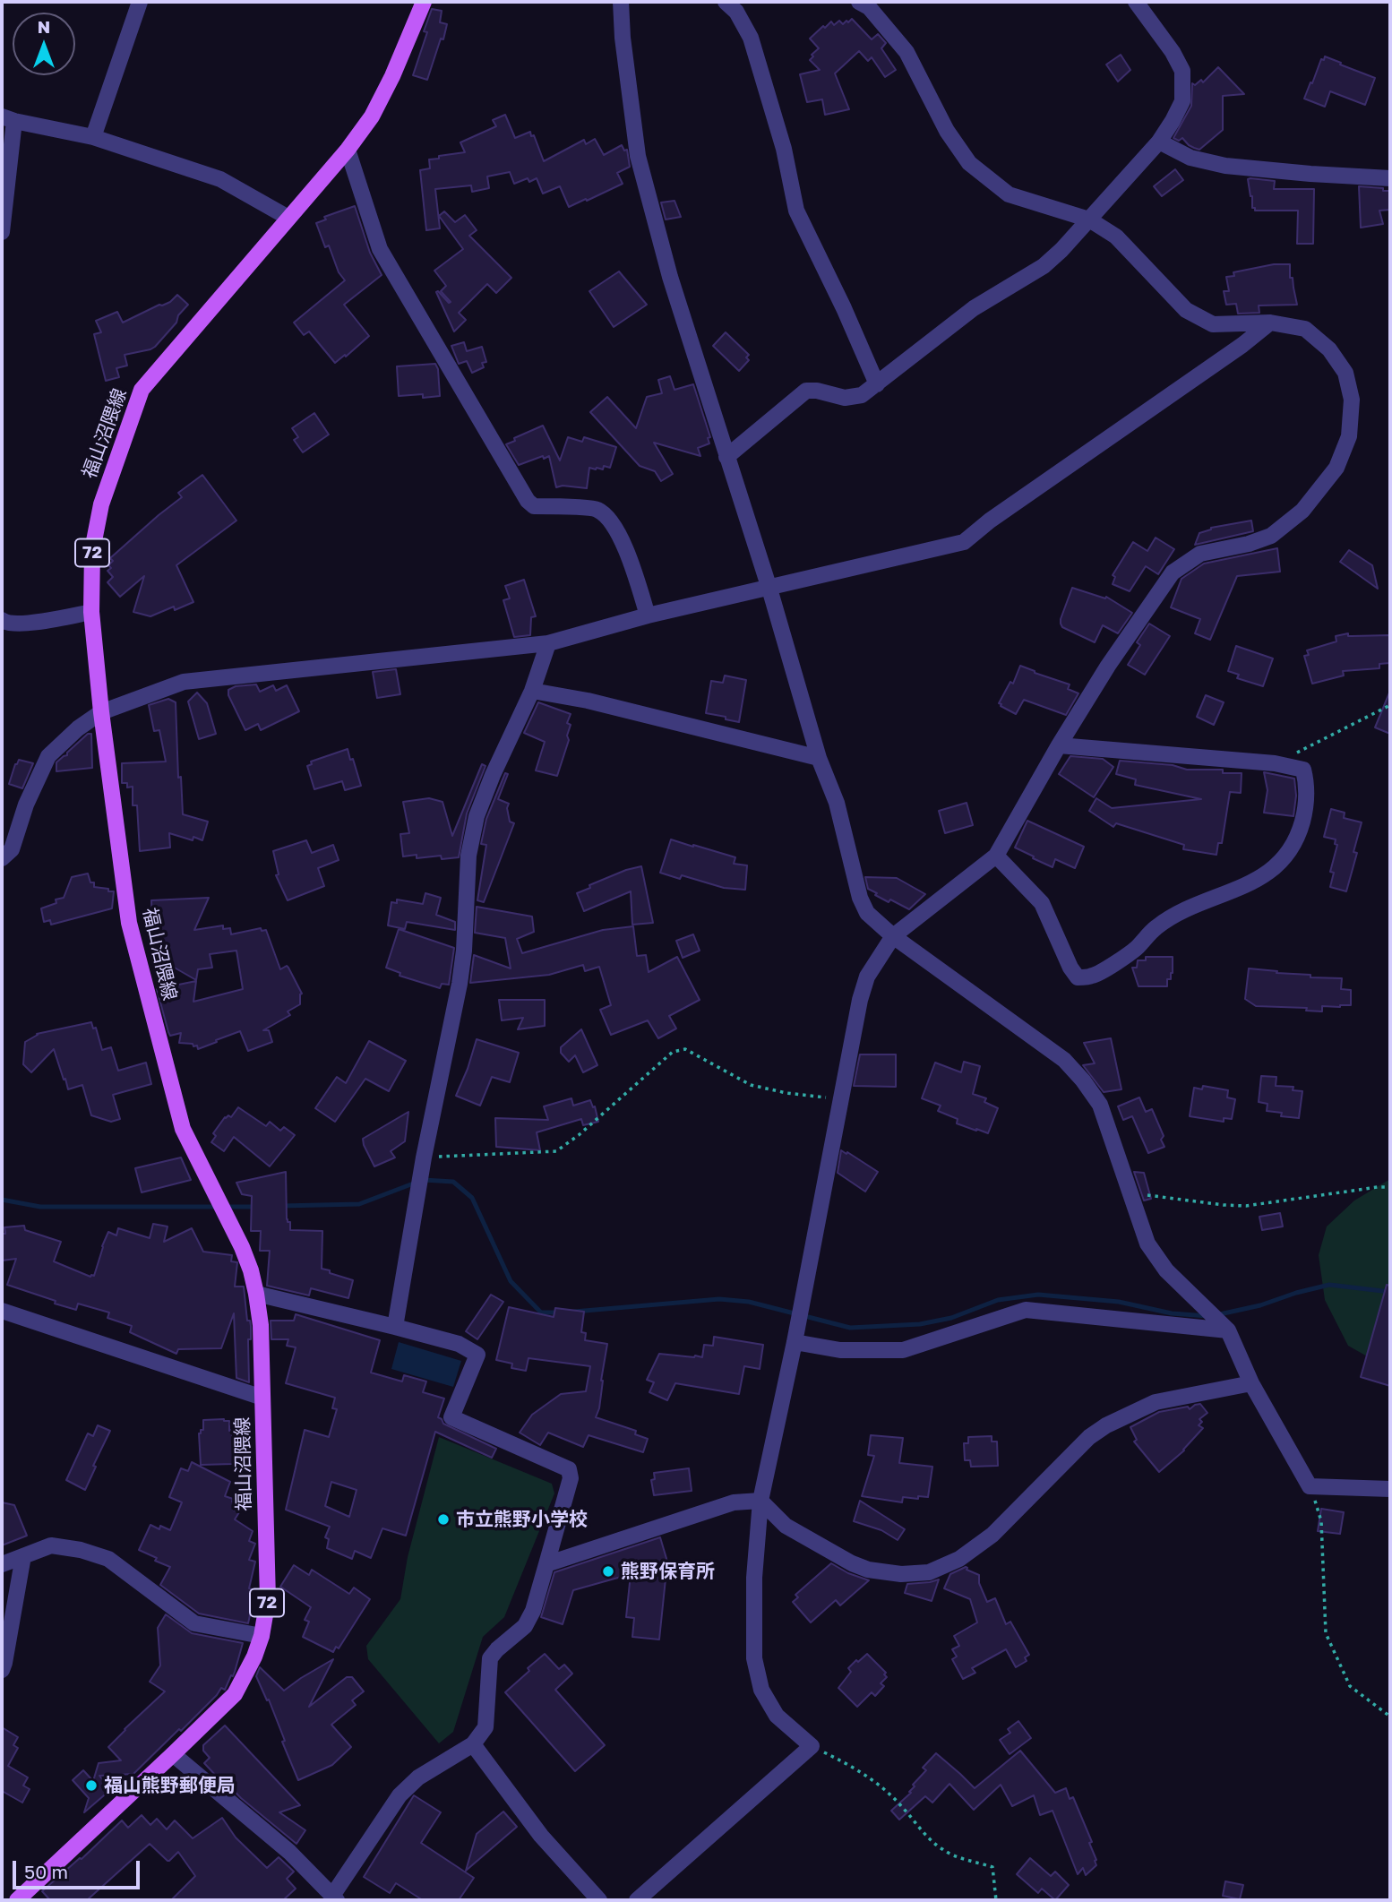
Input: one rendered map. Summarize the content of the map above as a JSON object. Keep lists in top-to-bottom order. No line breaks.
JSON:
{"streets":{"main road":["福山沼隈線","72"]},"places":["市立熊野小学校","熊野保育所","福山熊野郵便局"],"scale_bar":"50 m","north":"top"}
